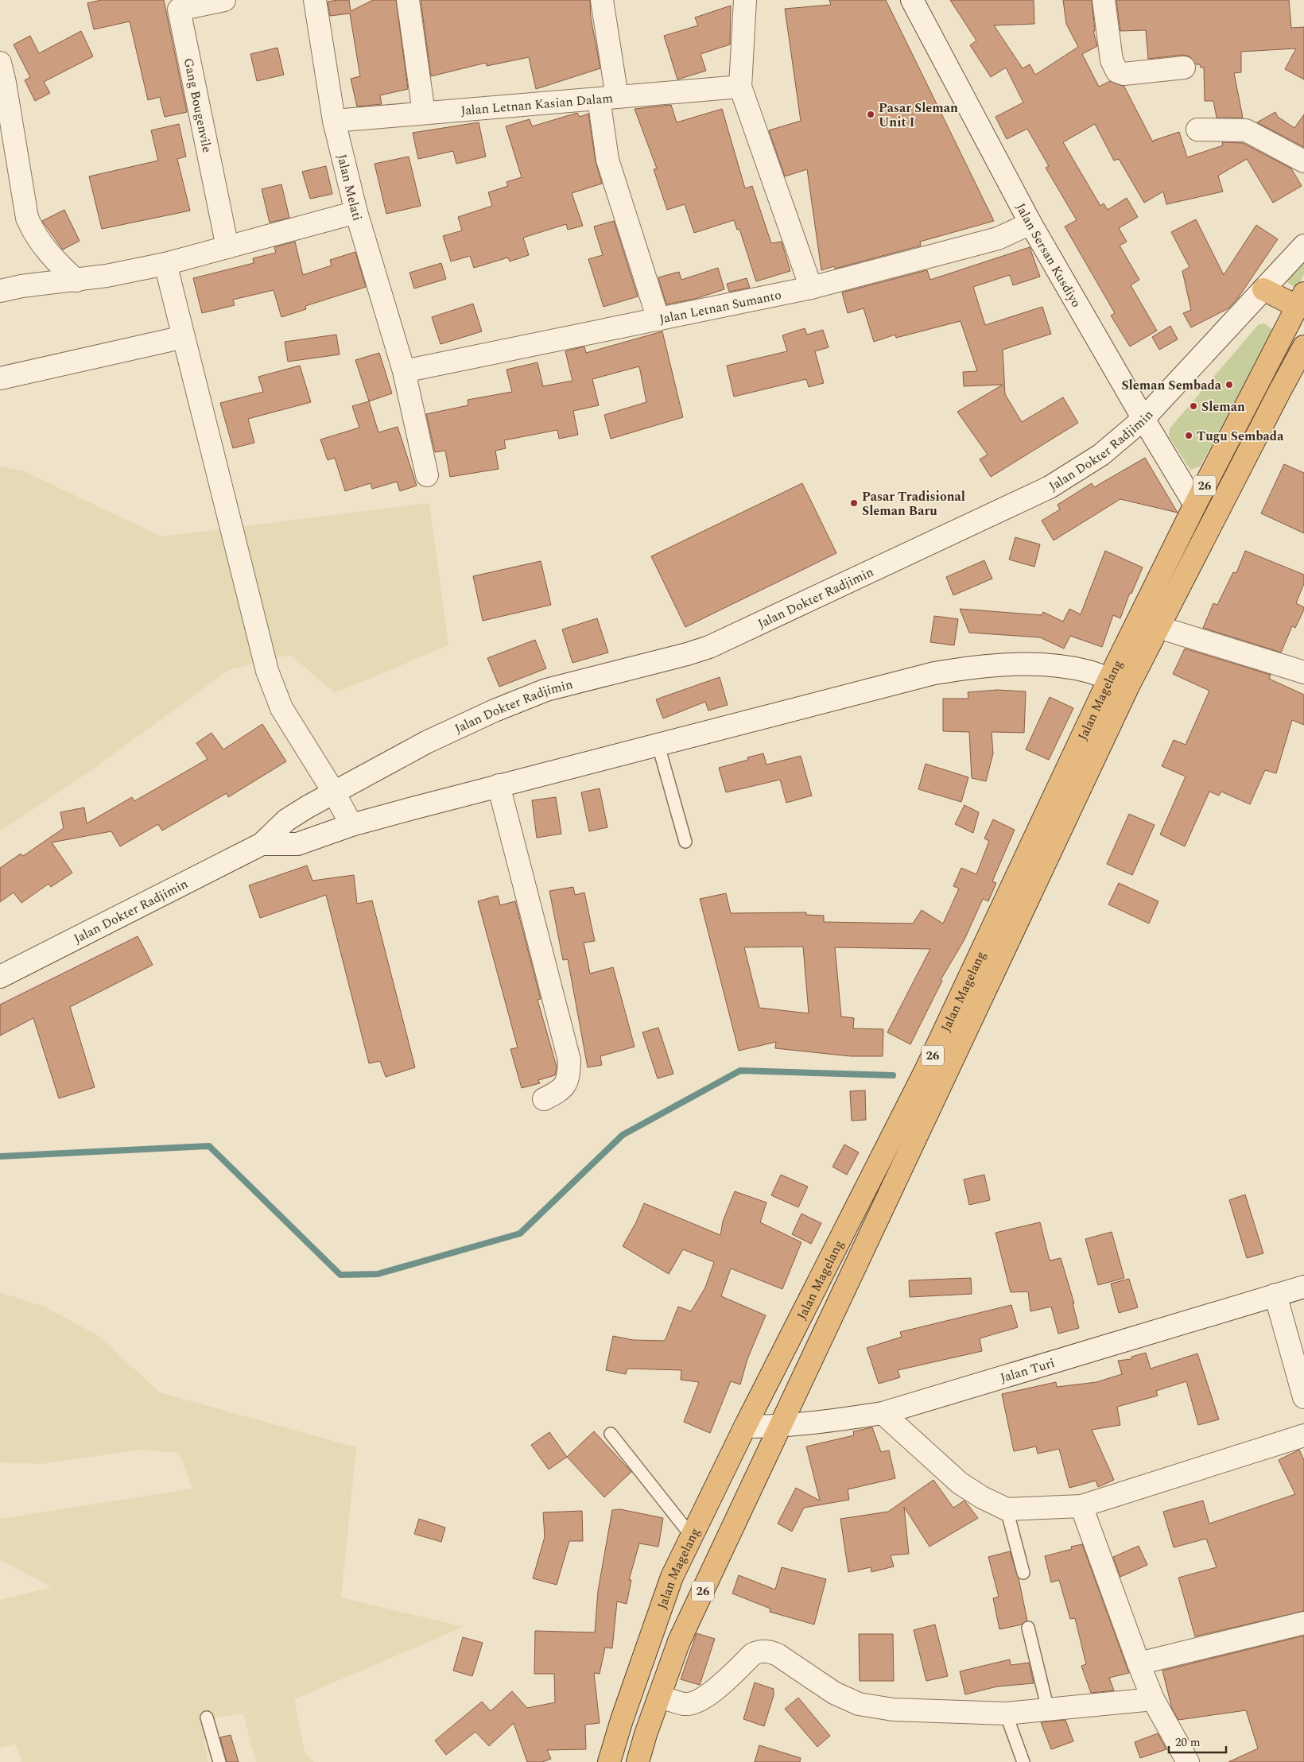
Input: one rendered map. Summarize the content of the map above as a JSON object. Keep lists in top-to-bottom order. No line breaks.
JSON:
{"streets":{"highway":["26","Jalan Magelang"],"street":["Jalan Letnan Kasian Dalam","Gang Bougenvile","Jalan Melati","Jalan Sersan Kusdiyo","Jalan Letnan Sumanto","Jalan Dokter Radjimin","Jalan Turi"]},"crossings":[["Jalan Letnan Kasian Dalam","Jalan Melati"],["Jalan Melati","Jalan Letnan Sumanto"],["Jalan Sersan Kusdiyo","Jalan Letnan Sumanto"],["Jalan Sersan Kusdiyo","Jalan Dokter Radjimin"],["Jalan Sersan Kusdiyo","Jalan Magelang"],["Jalan Dokter Radjimin","Jalan Magelang"],["Jalan Magelang","Jalan Turi"]],"places":["Pasar Sleman Unit I","Sleman Sembada","Sleman","Tugu Sembada","Pasar Tradisional Sleman Baru"],"scale_bar":"20 m"}
